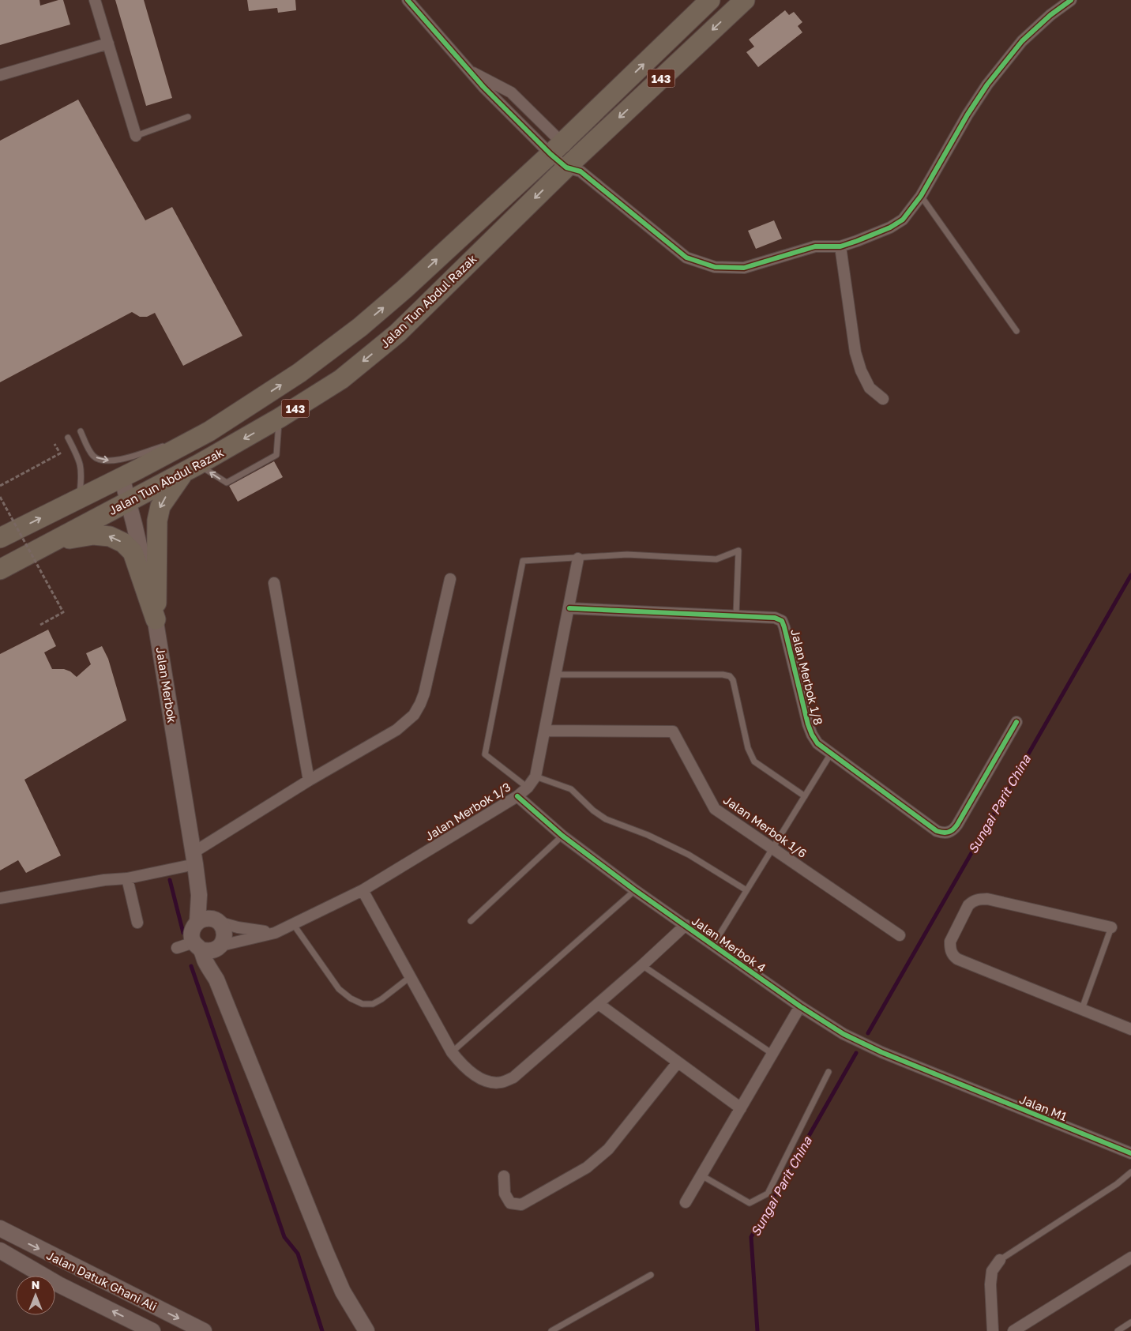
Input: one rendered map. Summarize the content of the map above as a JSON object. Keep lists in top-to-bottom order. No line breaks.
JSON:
{"streets":{"highway":["143","Jalan Tun Abdul Razak"],"street":["Jalan Merbok 1/8","Jalan Merbok","Jalan Merbok 1/3","Jalan Merbok 1/6","Jalan Merbok 4","Jalan M1","Jalan Datuk Ghani Ali"]},"crossings":[["Jalan Tun Abdul Razak","Jalan Merbok"],["Jalan Merbok 1/8","Jalan Merbok 1/3"],["Jalan Merbok","Jalan Merbok 1/3"],["Jalan Merbok 1/3","Jalan Merbok 1/6"],["Jalan Merbok 1/3","Jalan Merbok 4"],["Jalan Merbok 4","Jalan M1"]],"water":["Sungai Parit China"],"north":"top"}
